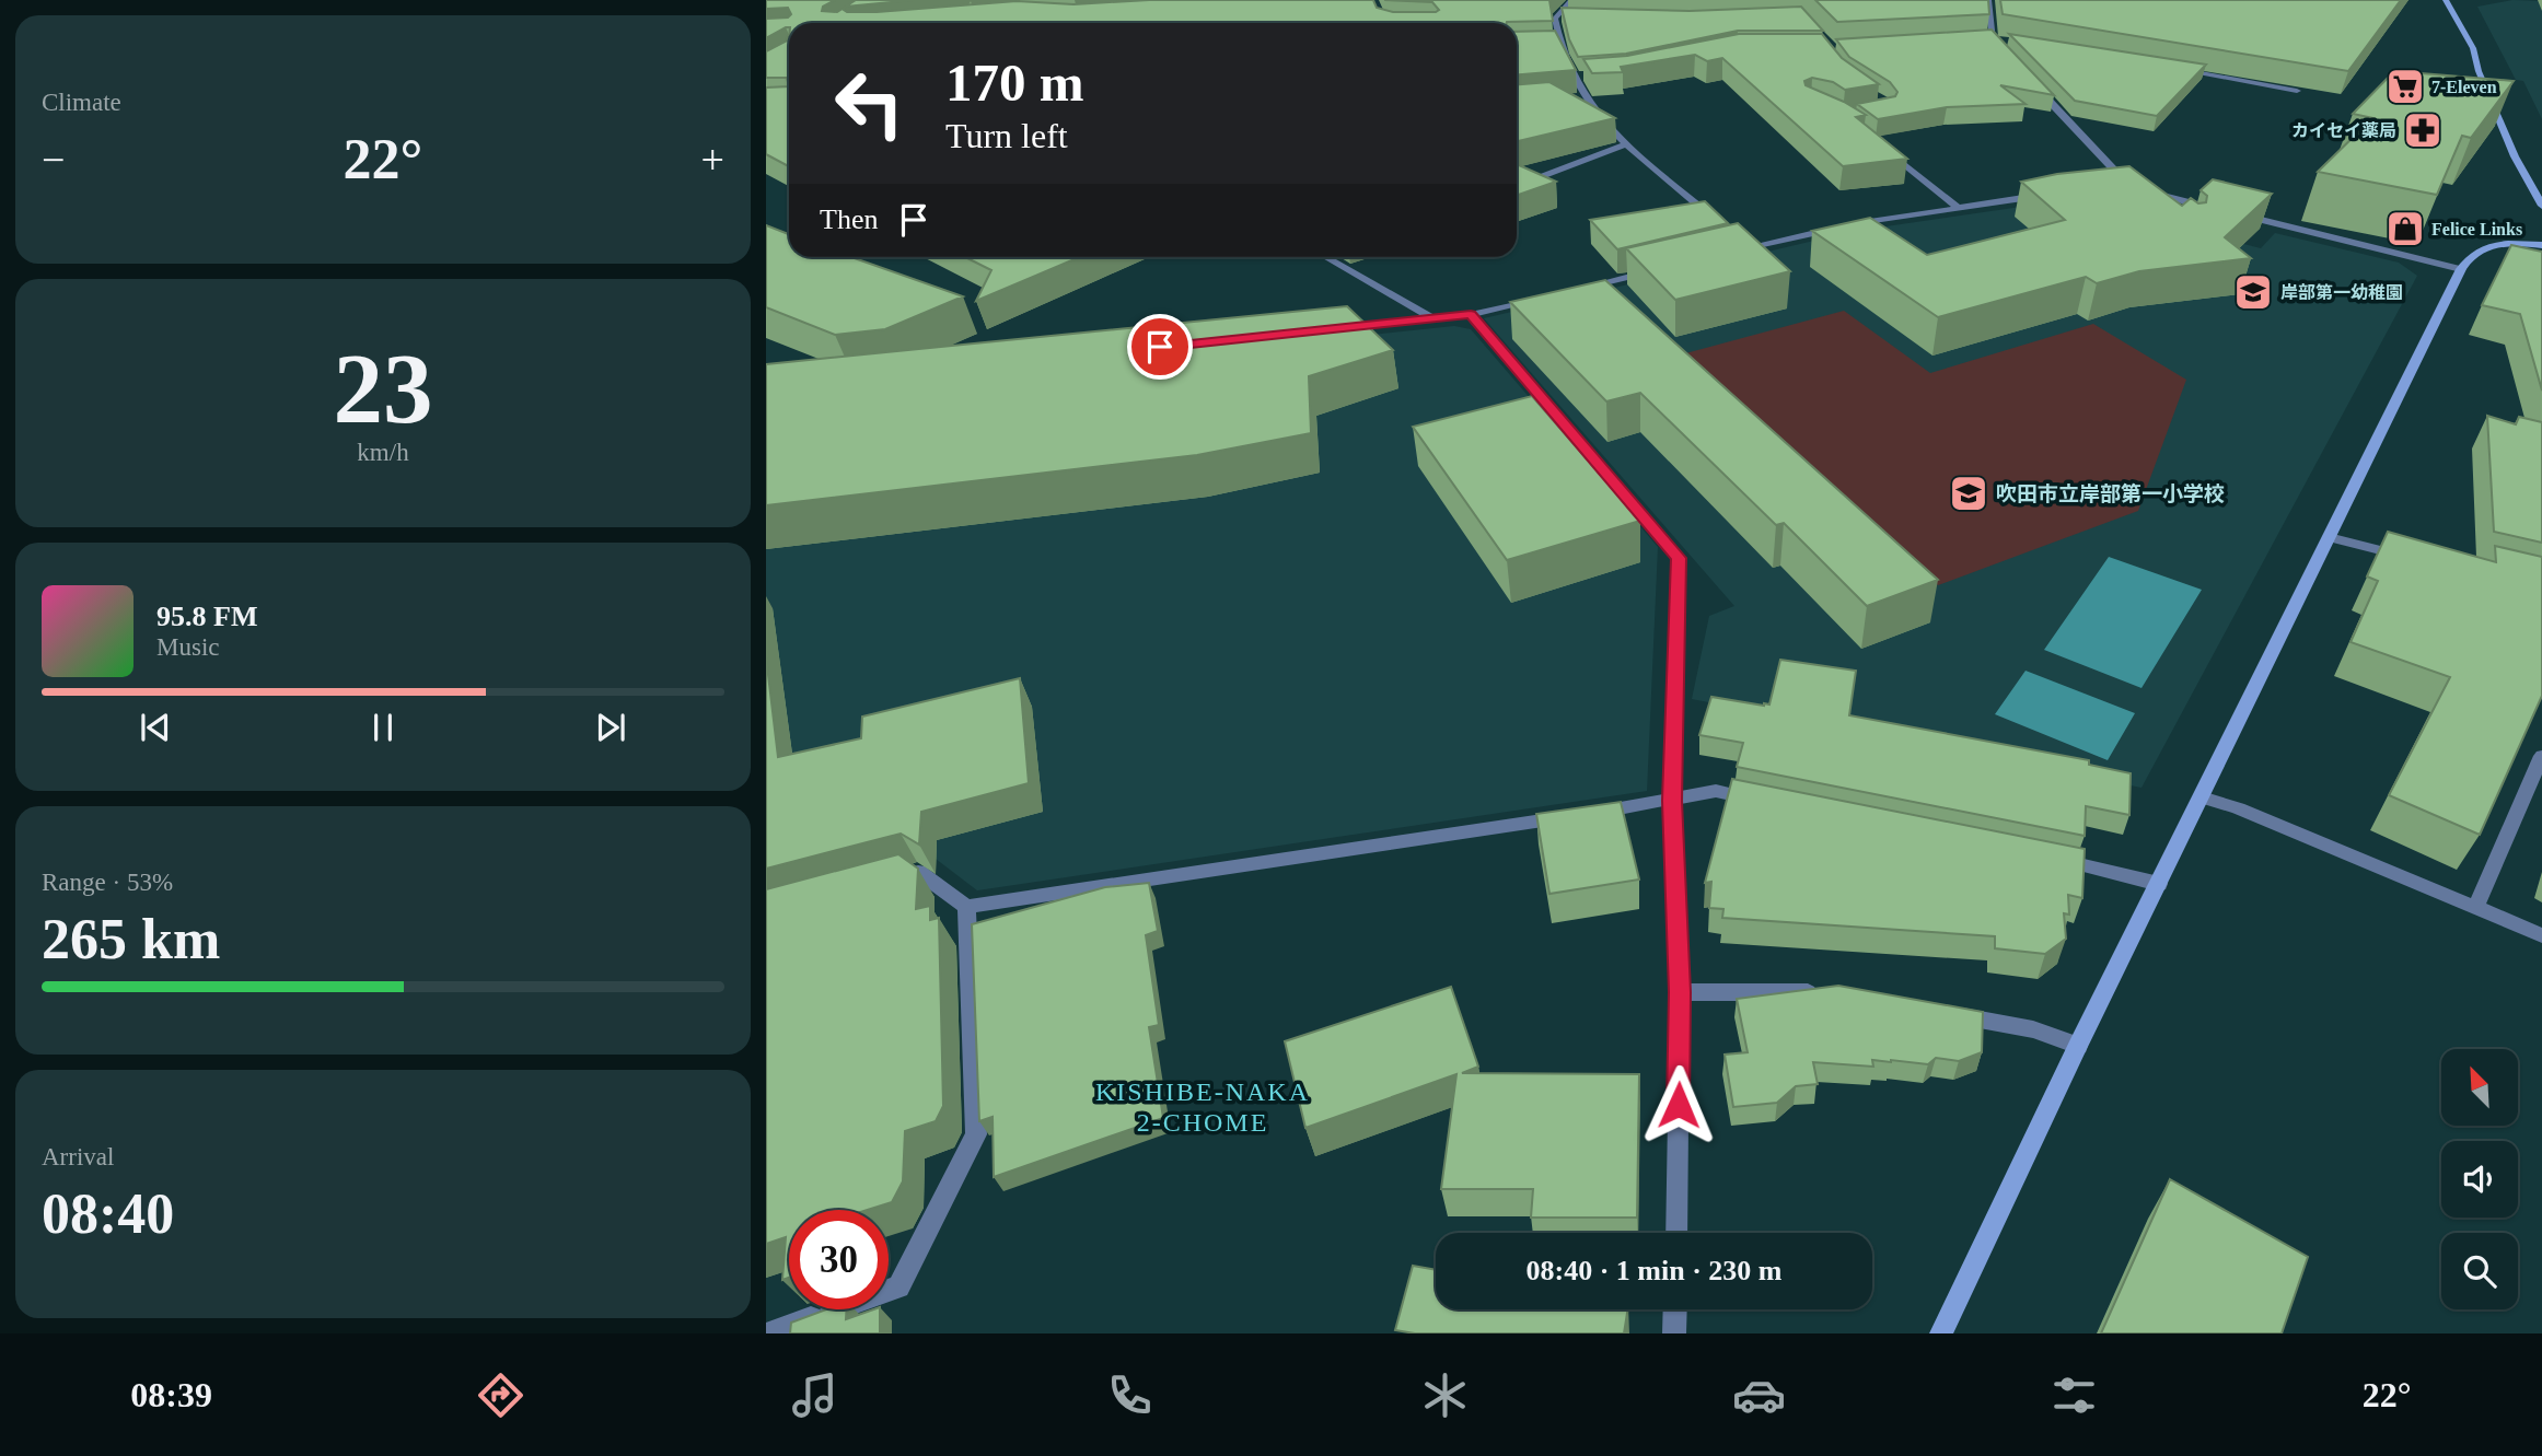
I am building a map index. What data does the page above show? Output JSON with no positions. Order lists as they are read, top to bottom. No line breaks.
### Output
{"districts":["KISHIBE-NAKA 2-CHOME"],"places":{"supermarket":["7-Eleven"],"pharmacy":["カイセイ薬局"],"shop":["Felice Links"],"school or university":["岸部第一幼稚園","吹田市立岸部第一小学校"]},"north":"top left","page":{"tile":["Climate",["23","km/h"],["Range · 53%","265 km"],["Arrival","08:40"]],"turn":["170 m","Turn left"],"heat":["−","22°","+"],"then":"Then","song":["95.8 FM","Music"],"limit":"30","trip":"08:40 · 1 min · 230 m","tabs":["08:39","22°"]}}
